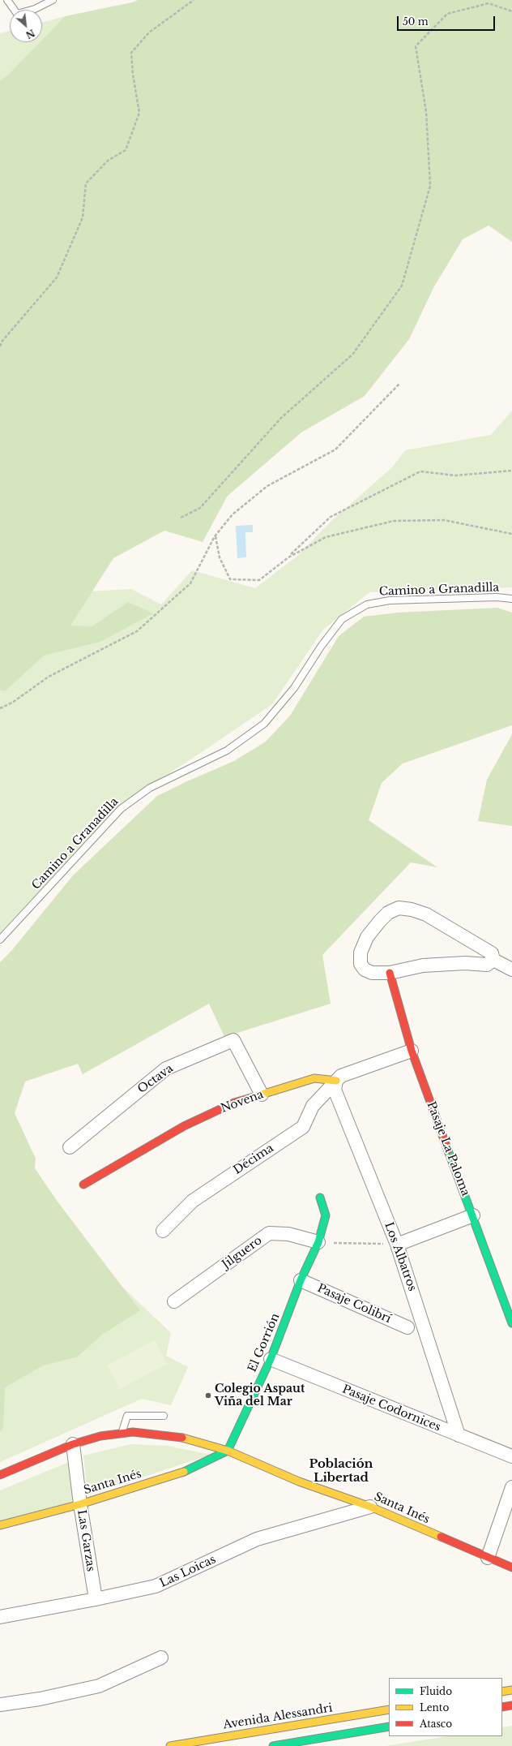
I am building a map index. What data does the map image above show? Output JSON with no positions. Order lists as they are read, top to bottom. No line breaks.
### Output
{"streets":{"street":["Octava","Novena","Pasaje La Paloma","Décima","Jilguero","Los Albatros","Pasaje Colibrí","El Gorrión","Pasaje Codornices","Santa Inés","Las Garzas","Las Loicas","Avenida Alessandri"],"lane":["Camino a Granadilla"]},"crossings":[["Octava","Novena"],["Novena","Décima"],["Novena","Los Albatros"],["Décima","Los Albatros"],["Jilguero","El Gorrión"],["Los Albatros","Pasaje Codornices"],["Pasaje Colibrí","El Gorrión"],["El Gorrión","Pasaje Codornices"],["El Gorrión","Santa Inés"],["Santa Inés","Las Garzas"],["Santa Inés","Las Loicas"],["Las Garzas","Las Loicas"]],"districts":["Población Libertad"],"places":["Colegio Aspaut Viña del Mar"],"legend":["Fluido","Lento","Atasco"],"scale_bar":"50 m","north":"bottom right"}
